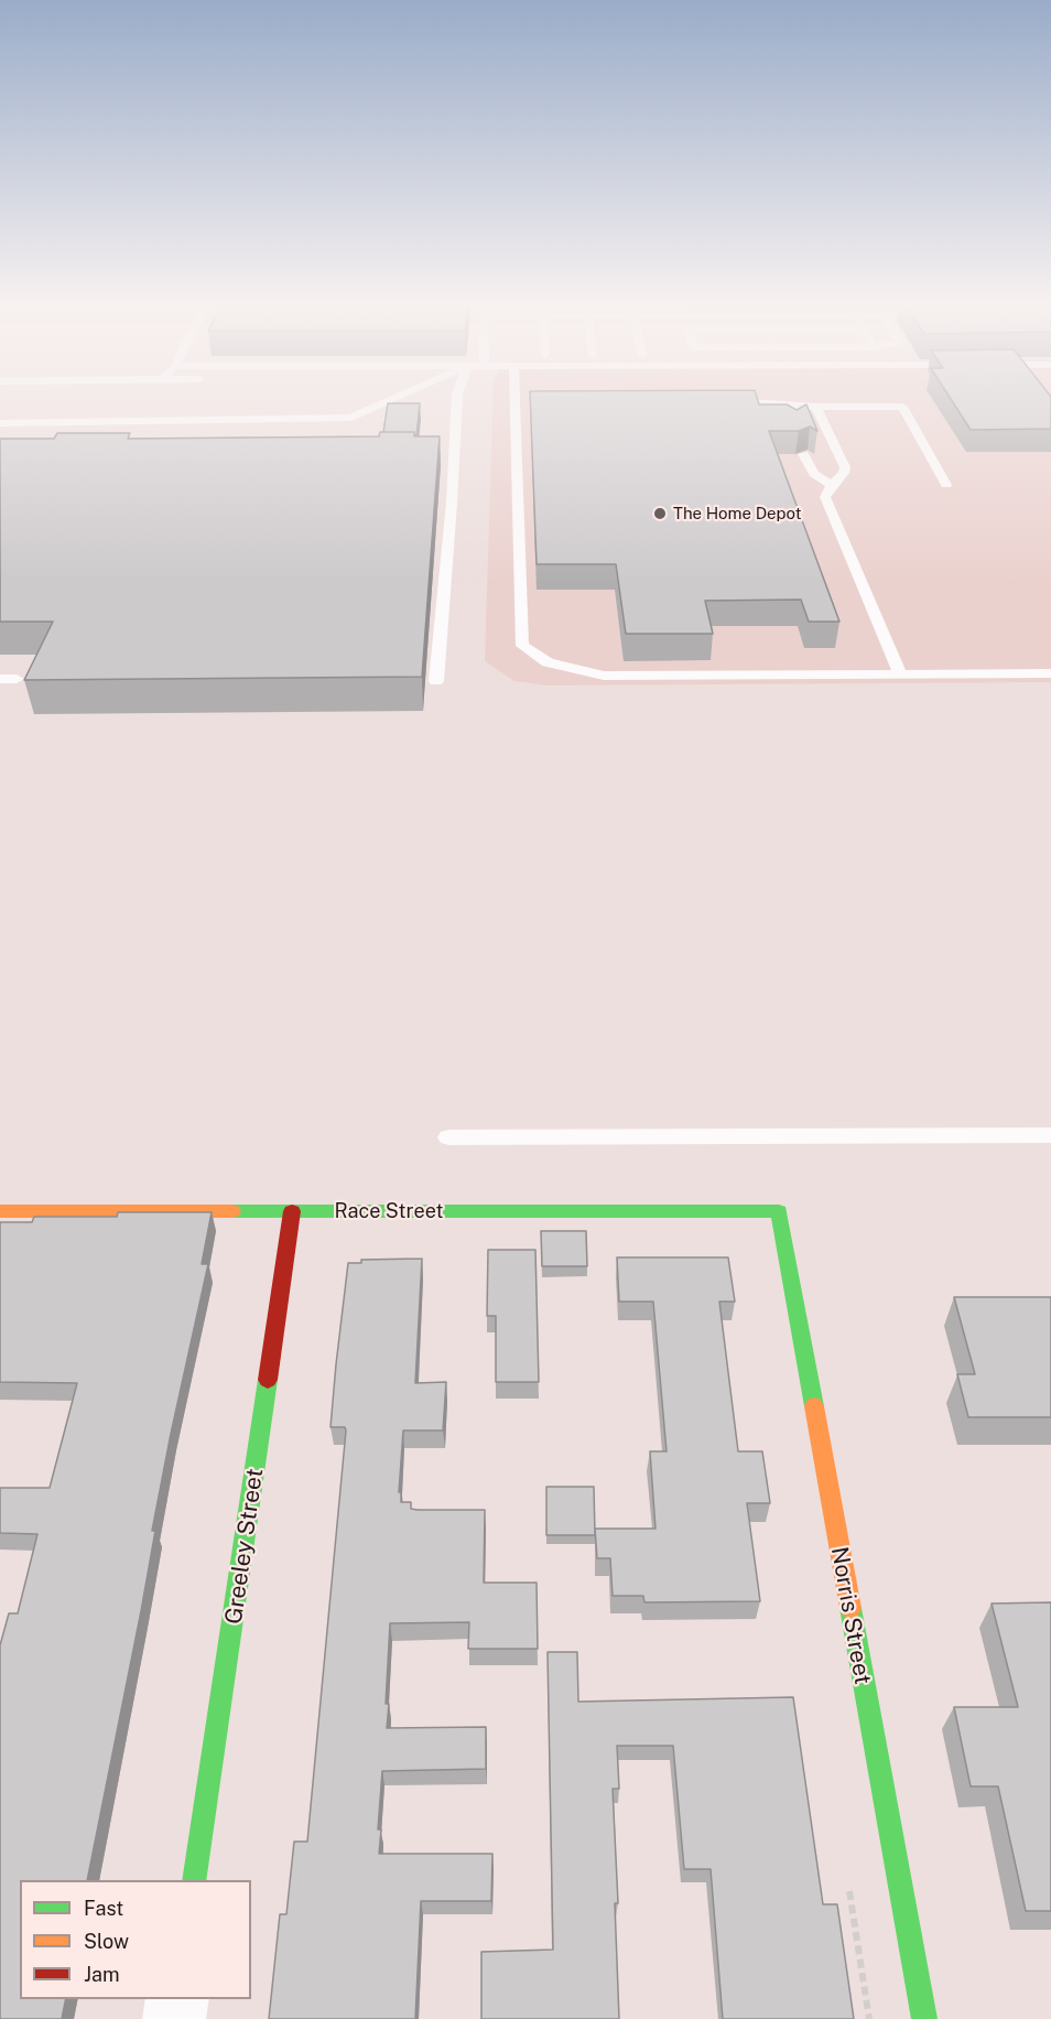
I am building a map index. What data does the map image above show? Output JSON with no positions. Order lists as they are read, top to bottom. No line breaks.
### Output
{"streets":{"street":["Race Street","Greeley Street","Norris Street"]},"crossings":[["Race Street","Greeley Street"],["Race Street","Norris Street"]],"places":["The Home Depot"],"legend":["Fast","Slow","Jam"]}
